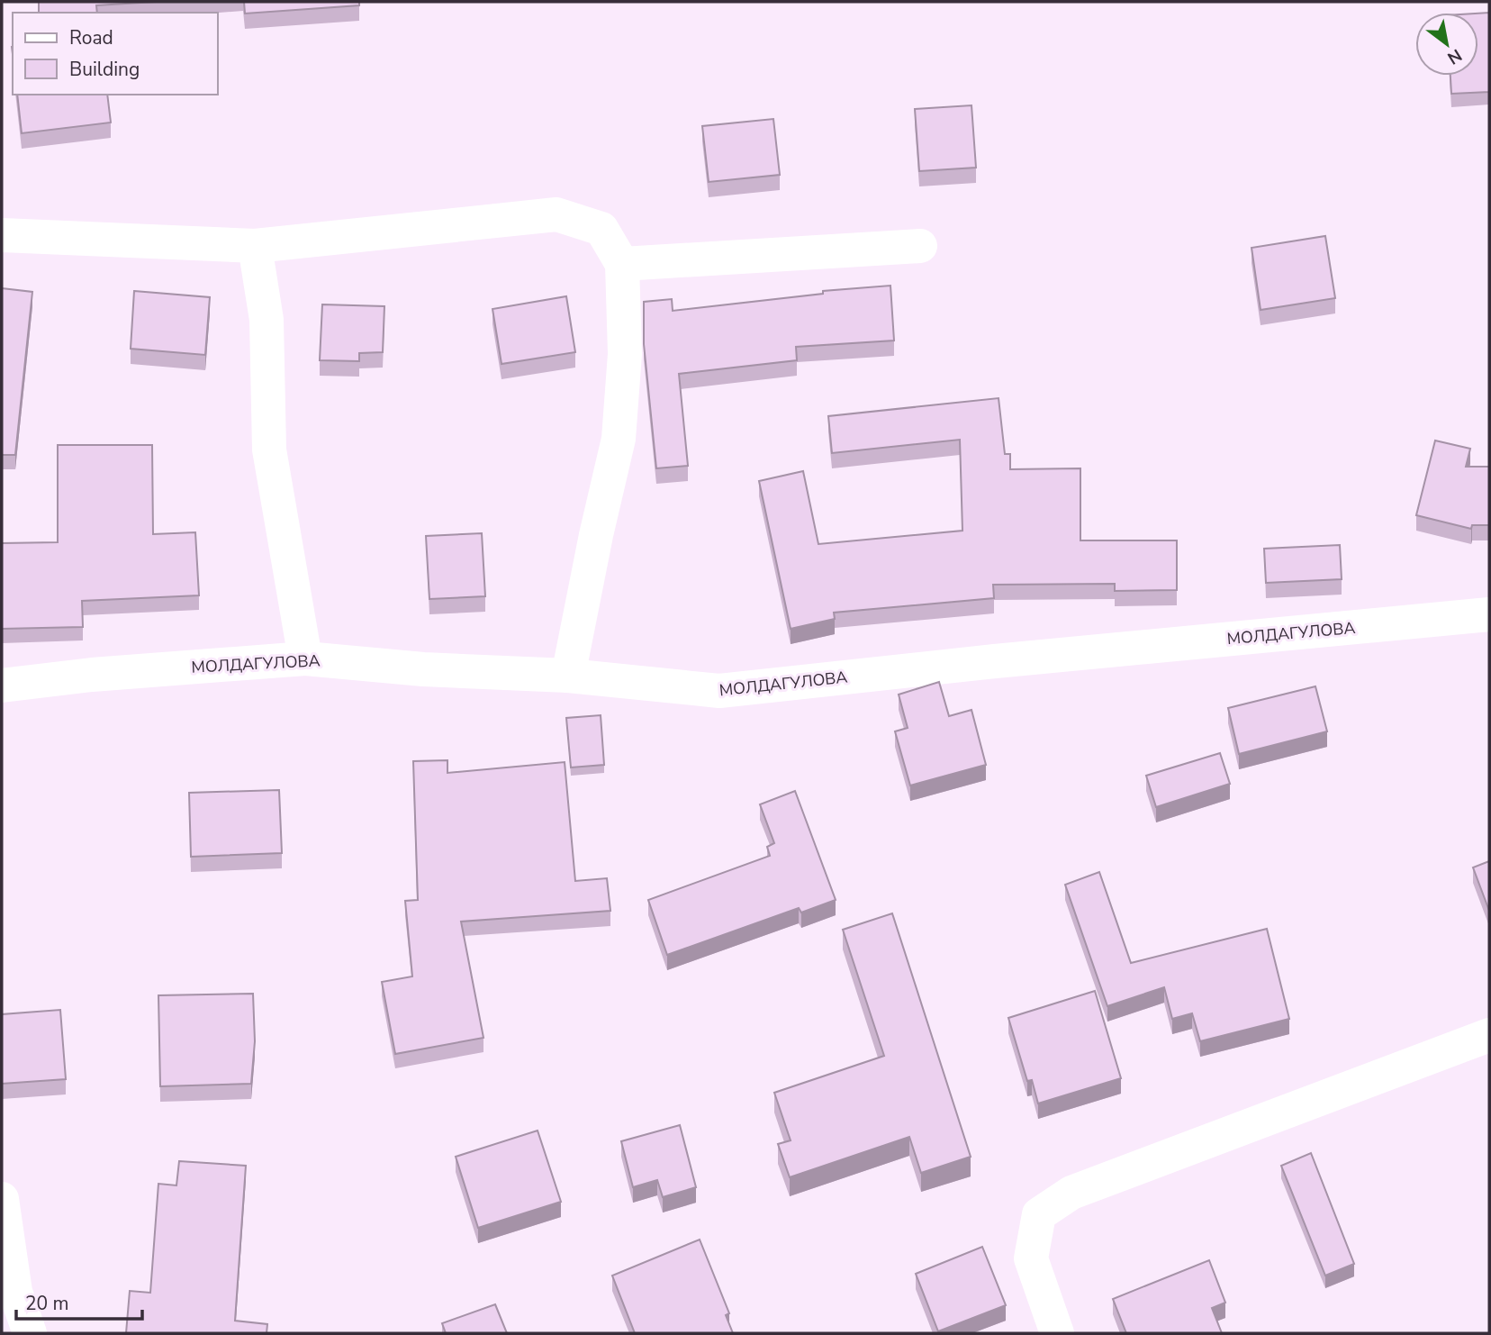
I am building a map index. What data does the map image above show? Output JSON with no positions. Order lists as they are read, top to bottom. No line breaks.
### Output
{"streets":{"street":["МОЛДАГУЛОВА"]},"legend":["Road","Building"],"scale_bar":"20 m","north":"bottom right"}
